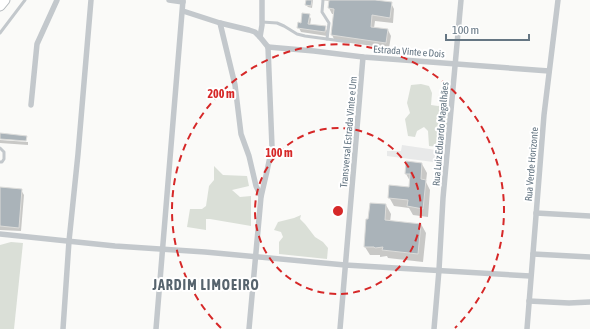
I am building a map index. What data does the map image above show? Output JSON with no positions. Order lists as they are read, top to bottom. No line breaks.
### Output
{"streets":{"street":["Estrada Vinte e Dois","Transversal Estrada Vinte e Um","Rua Luiz Eduardo Magalhães","Rua Verde Horizonte"]},"crossings":[["Estrada Vinte e Dois","Transversal Estrada Vinte e Um"],["Estrada Vinte e Dois","Rua Luiz Eduardo Magalhães"],["Estrada Vinte e Dois","Rua Verde Horizonte"]],"districts":["JARDIM LIMOEIRO"],"scale_bar":"100 m","rings":["200 m","100 m"]}
